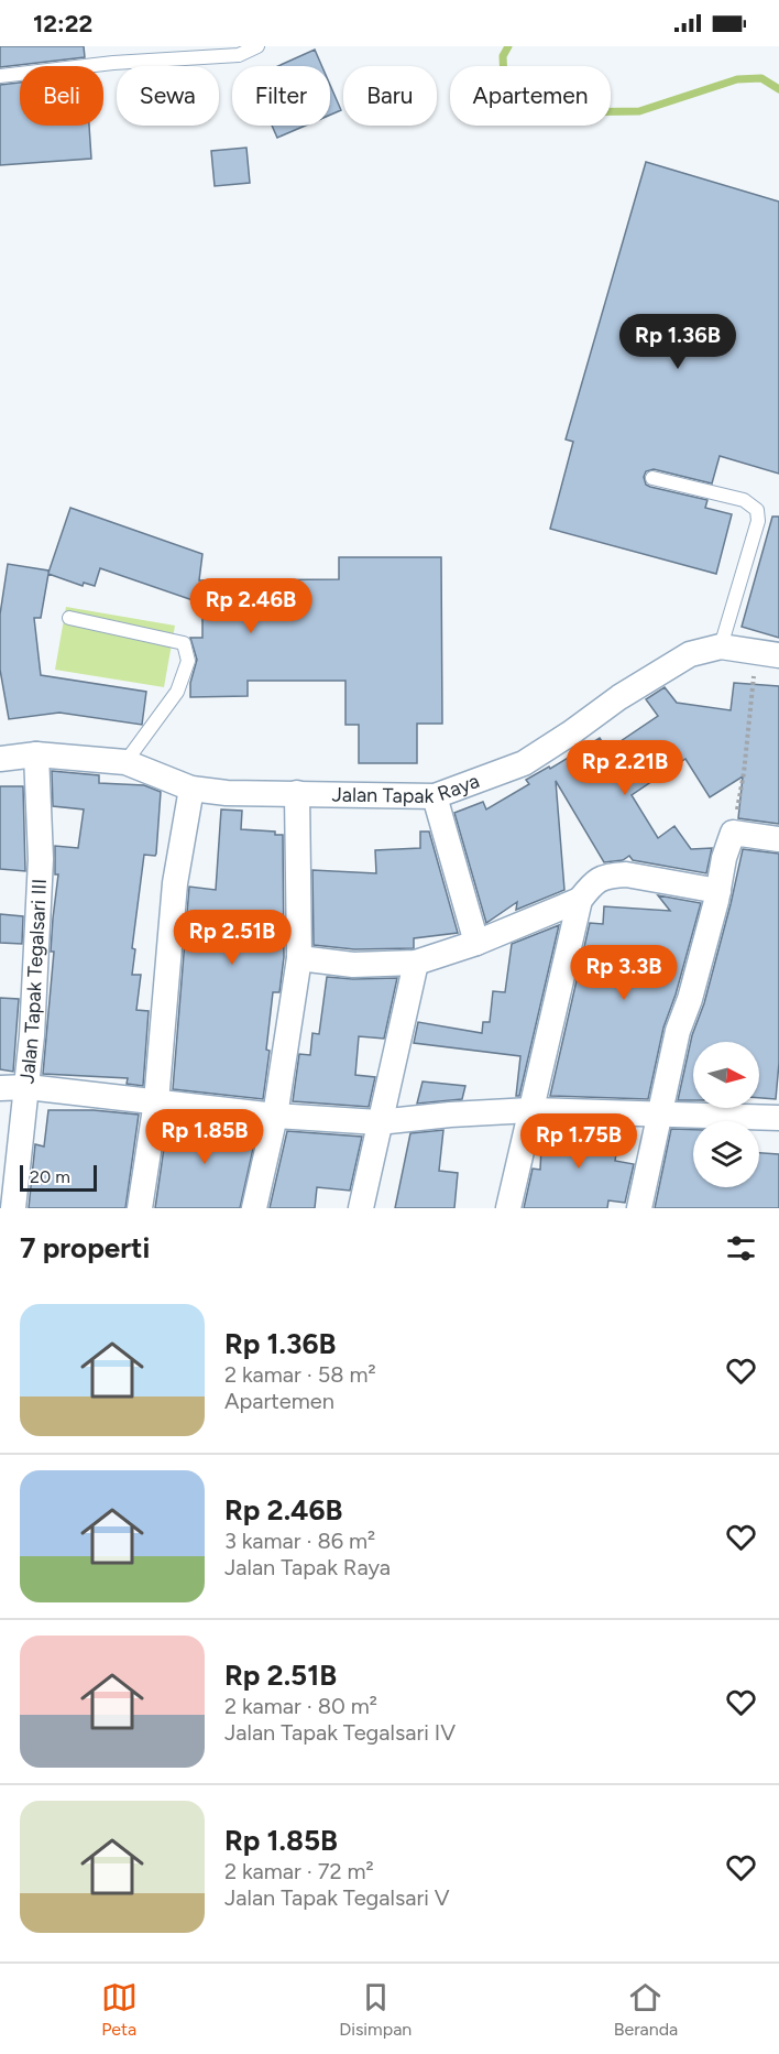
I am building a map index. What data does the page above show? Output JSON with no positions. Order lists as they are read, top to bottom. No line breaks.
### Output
{"streets":{"street":["Jalan Tapak Raya","Jalan Tapak Tegalsari III"]},"crossings":[["Jalan Tapak Raya","Jalan Tapak Tegalsari III"]],"scale_bar":"20 m","north":"right","page":{"status":"12:22","chip":["Beli","Sewa","Filter","Baru","Apartemen"],"price":["Rp 1.36B","Rp 2.46B","Rp 2.21B","Rp 2.51B","Rp 3.3B","Rp 1.85B","Rp 1.75B"],"scale":"20 m","heading":"7 properti","list":[{"name":"Rp 1.36B","note":"2 kamar · 58 m² · Apartemen"},{"name":"Rp 2.46B","note":"3 kamar · 86 m² · Jalan Tapak Raya"},{"name":"Rp 2.51B","note":"2 kamar · 80 m² · Jalan Tapak Tegalsari IV"},{"name":"Rp 1.85B","note":"2 kamar · 72 m² · Jalan Tapak Tegalsari V"}],"tabs":["Peta","Disimpan","Beranda"]}}
